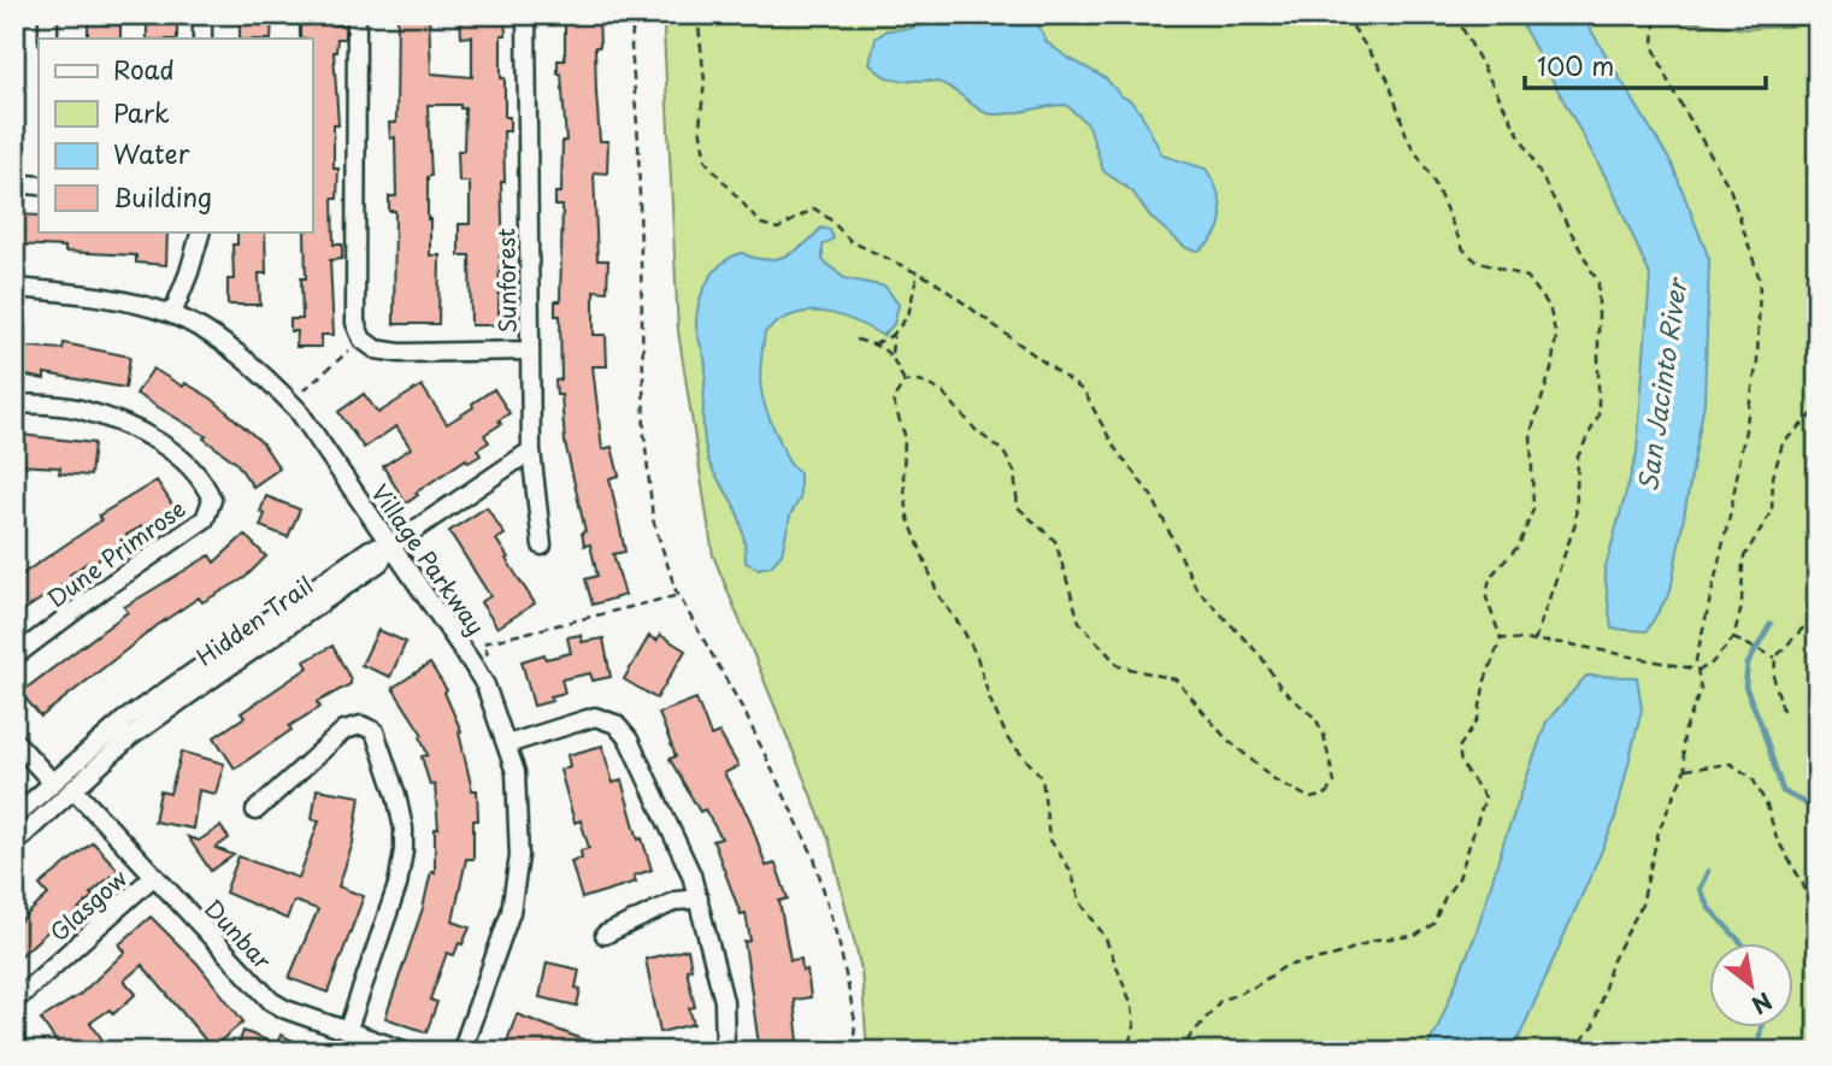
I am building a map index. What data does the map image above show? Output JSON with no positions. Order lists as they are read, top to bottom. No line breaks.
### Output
{"streets":{"street":["Sunforest","Dune Primrose","Village Parkway","Hidden Trail","Glasgow","Dunbar"]},"crossings":[["Sunforest","Hidden Trail"],["Village Parkway","Hidden Trail"],["Hidden Trail","Dunbar"],["Glasgow","Dunbar"]],"water":["San Jacinto River"],"legend":["Road","Park","Water","Building"],"scale_bar":"100 m","north":"bottom right"}
